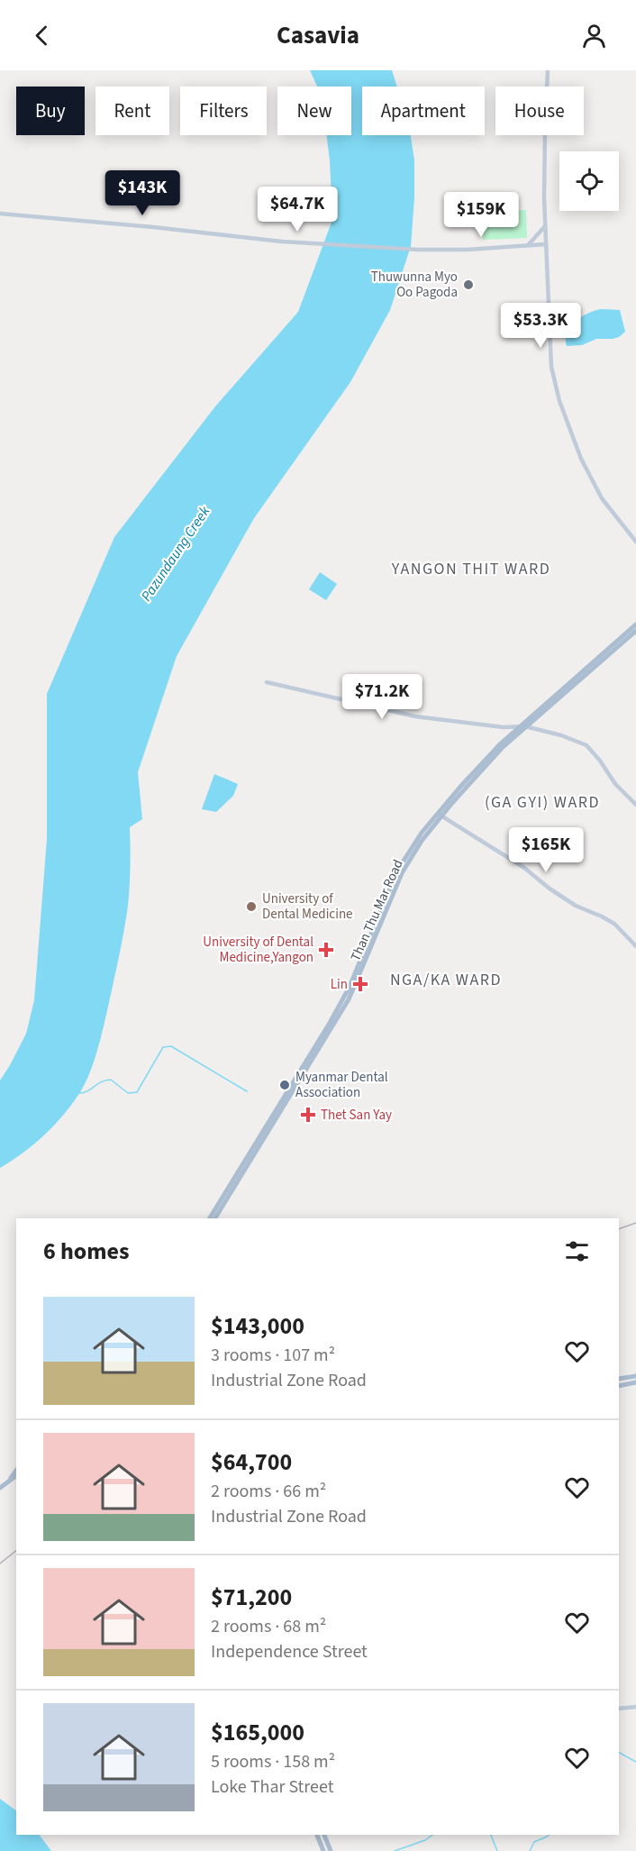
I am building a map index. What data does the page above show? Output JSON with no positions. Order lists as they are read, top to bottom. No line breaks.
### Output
{"streets":{"main road":["Than Thu Mar Road"]},"districts":["YANGON THIT WARD","(GA GYI) WARD","NGA/KA WARD"],"water":["Pazundaung Creek"],"places":{"other":["Thuwunna Myo Oo Pagoda","University of Dental Medicine","Myanmar Dental Association"],"health":["University of Dental Medicine,Yangon","Lin","Thet San Yay"]},"page":{"header":"Casavia","chip":["Buy","Rent","Filters","New","Apartment","House"],"price":["$143K","$64.7K","$159K","$53.3K","$71.2K","$165K"],"heading":"6 homes","list":[{"name":"$143,000","note":"3 rooms · 107 m² · Industrial Zone Road"},{"name":"$64,700","note":"2 rooms · 66 m² · Industrial Zone Road"},{"name":"$71,200","note":"2 rooms · 68 m² · Independence Street"},{"name":"$165,000","note":"5 rooms · 158 m² · Loke Thar Street"}]}}
